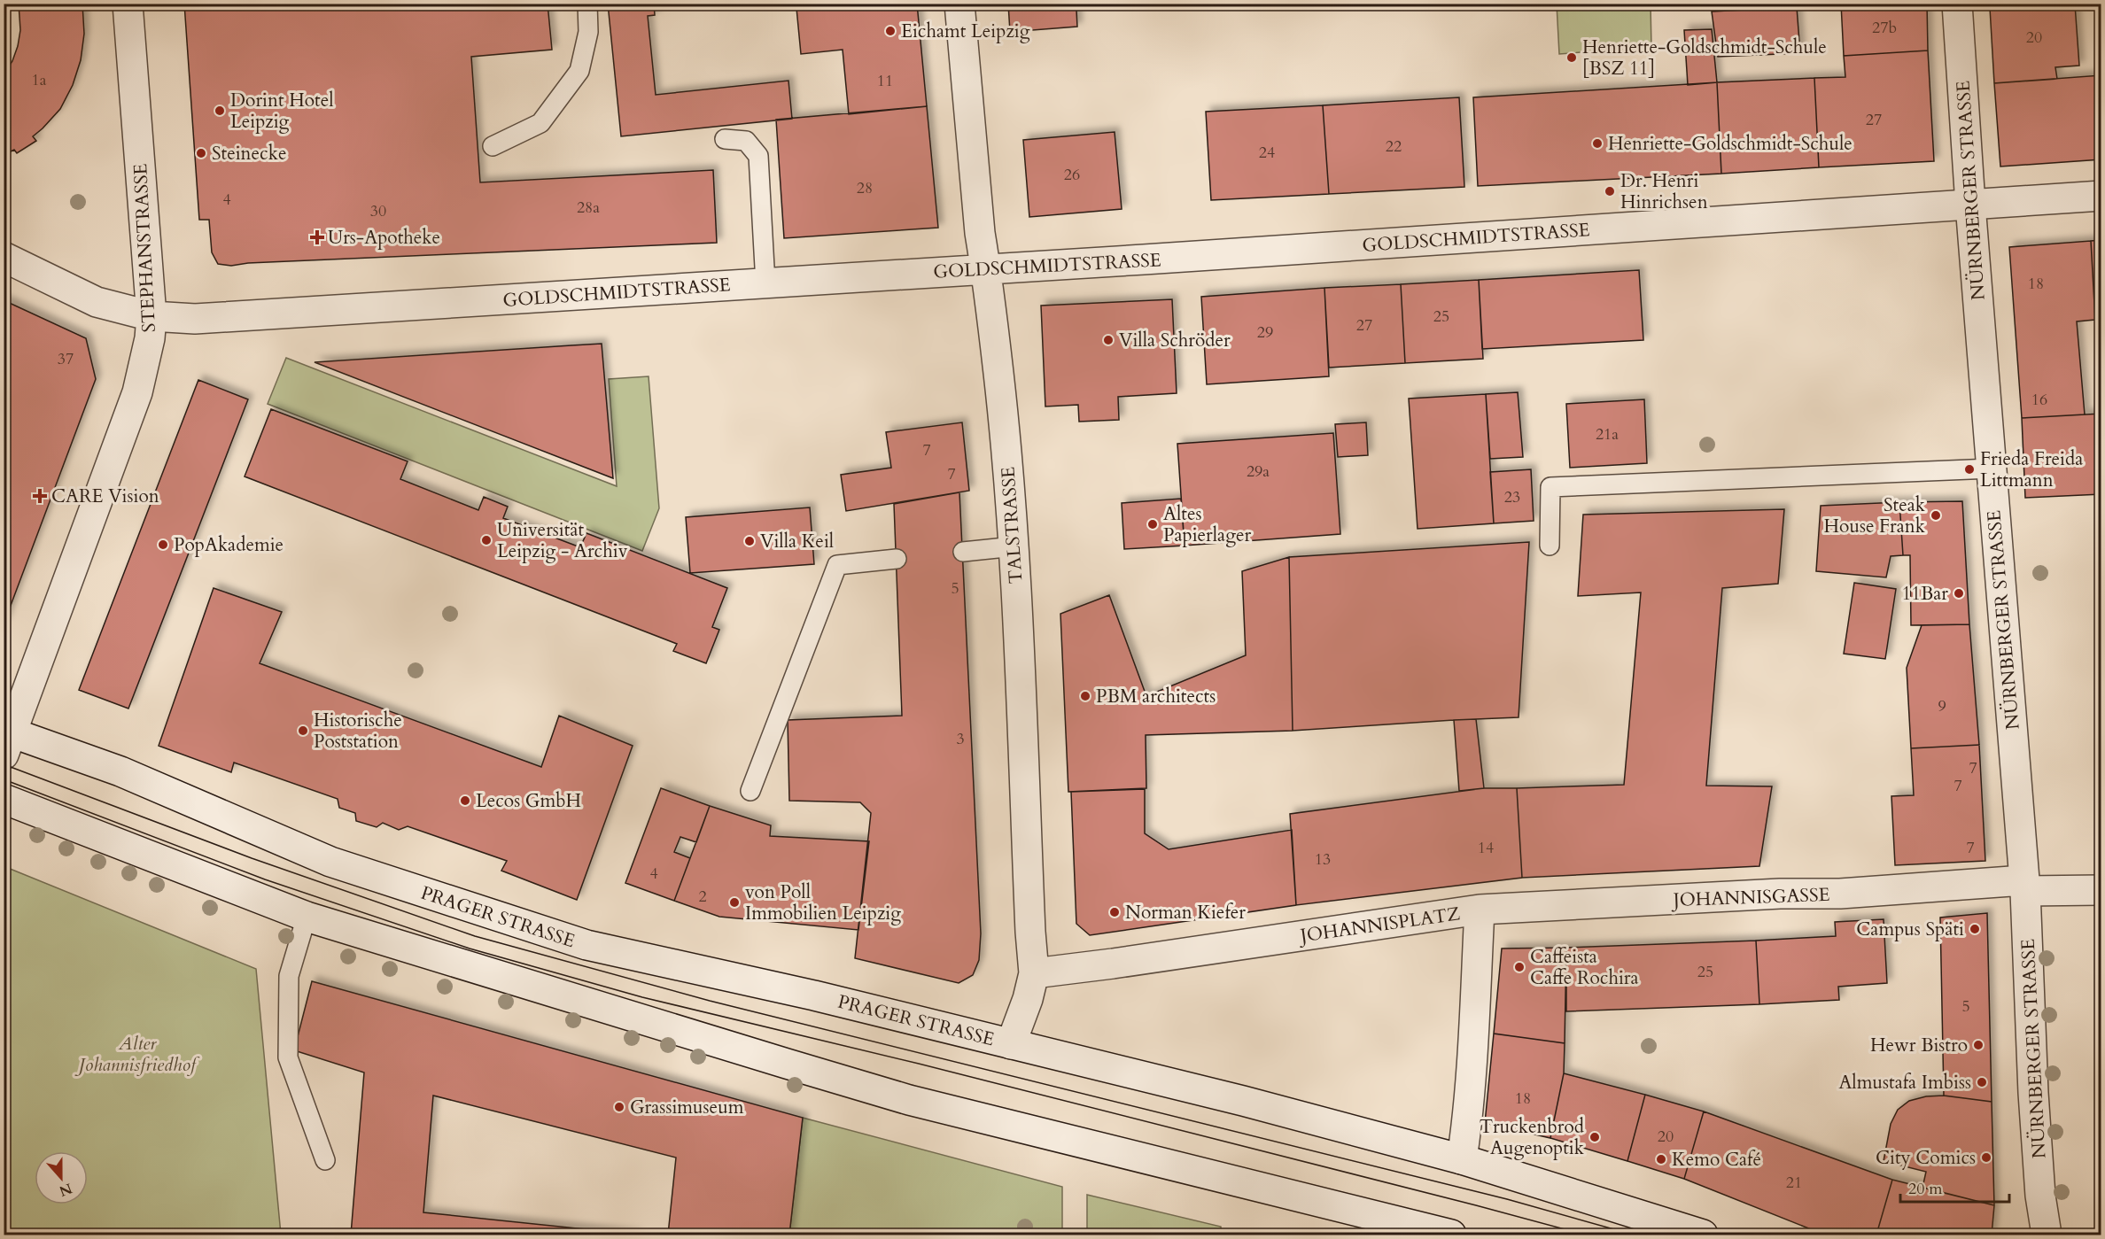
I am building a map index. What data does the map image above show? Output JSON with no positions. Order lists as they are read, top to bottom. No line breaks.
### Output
{"streets":{"street":["NÜRNBERGER STRASSE","GOLDSCHMIDTSTRASSE","STEPHANSTRASSE","TALSTRASSE","JOHANNISGASSE","PRAGER STRASSE","JOHANNISPLATZ"]},"crossings":[["NÜRNBERGER STRASSE","GOLDSCHMIDTSTRASSE"],["NÜRNBERGER STRASSE","JOHANNISGASSE"],["GOLDSCHMIDTSTRASSE","STEPHANSTRASSE"],["GOLDSCHMIDTSTRASSE","TALSTRASSE"],["STEPHANSTRASSE","PRAGER STRASSE"],["TALSTRASSE","PRAGER STRASSE"],["TALSTRASSE","JOHANNISPLATZ"],["JOHANNISGASSE","JOHANNISPLATZ"]],"parks":["Alter Johannisfriedhof"],"places":{"other":["Eichamt Leipzig","Henriette-Goldschmidt-Schule [BSZ 11]","Dorint Hotel Leipzig","Henriette-Goldschmidt-Schule","Steinecke","Dr. Henri Hinrichsen","Villa Schröder","Frieda Freida Littmann","Steak House Frank","Altes Papierlager","Universität Leipzig - Archiv","Villa Keil","PopAkademie","11Bar","PBM architects","Historische Poststation","Lecos GmbH","von Poll Immobilien Leipzig","Norman Kiefer","Campus Späti","Caffeista Caffe Rochira","Hewr Bistro","Almustafa Imbiss","Grassimuseum","Truckenbrod Augenoptik","City Comics","Kemo Café"],"health":["Urs-Apotheke","CARE Vision"]},"house_numbers":["27b","20","1a","11","27","22","24","26","28","4","28a","30","18","25","27","29","37","16","21a","7","29a","7","23","5","9","3","7","7","14","7","13","4","2","25","5","18","20","21"],"scale_bar":"20 m","north":"bottom"}
